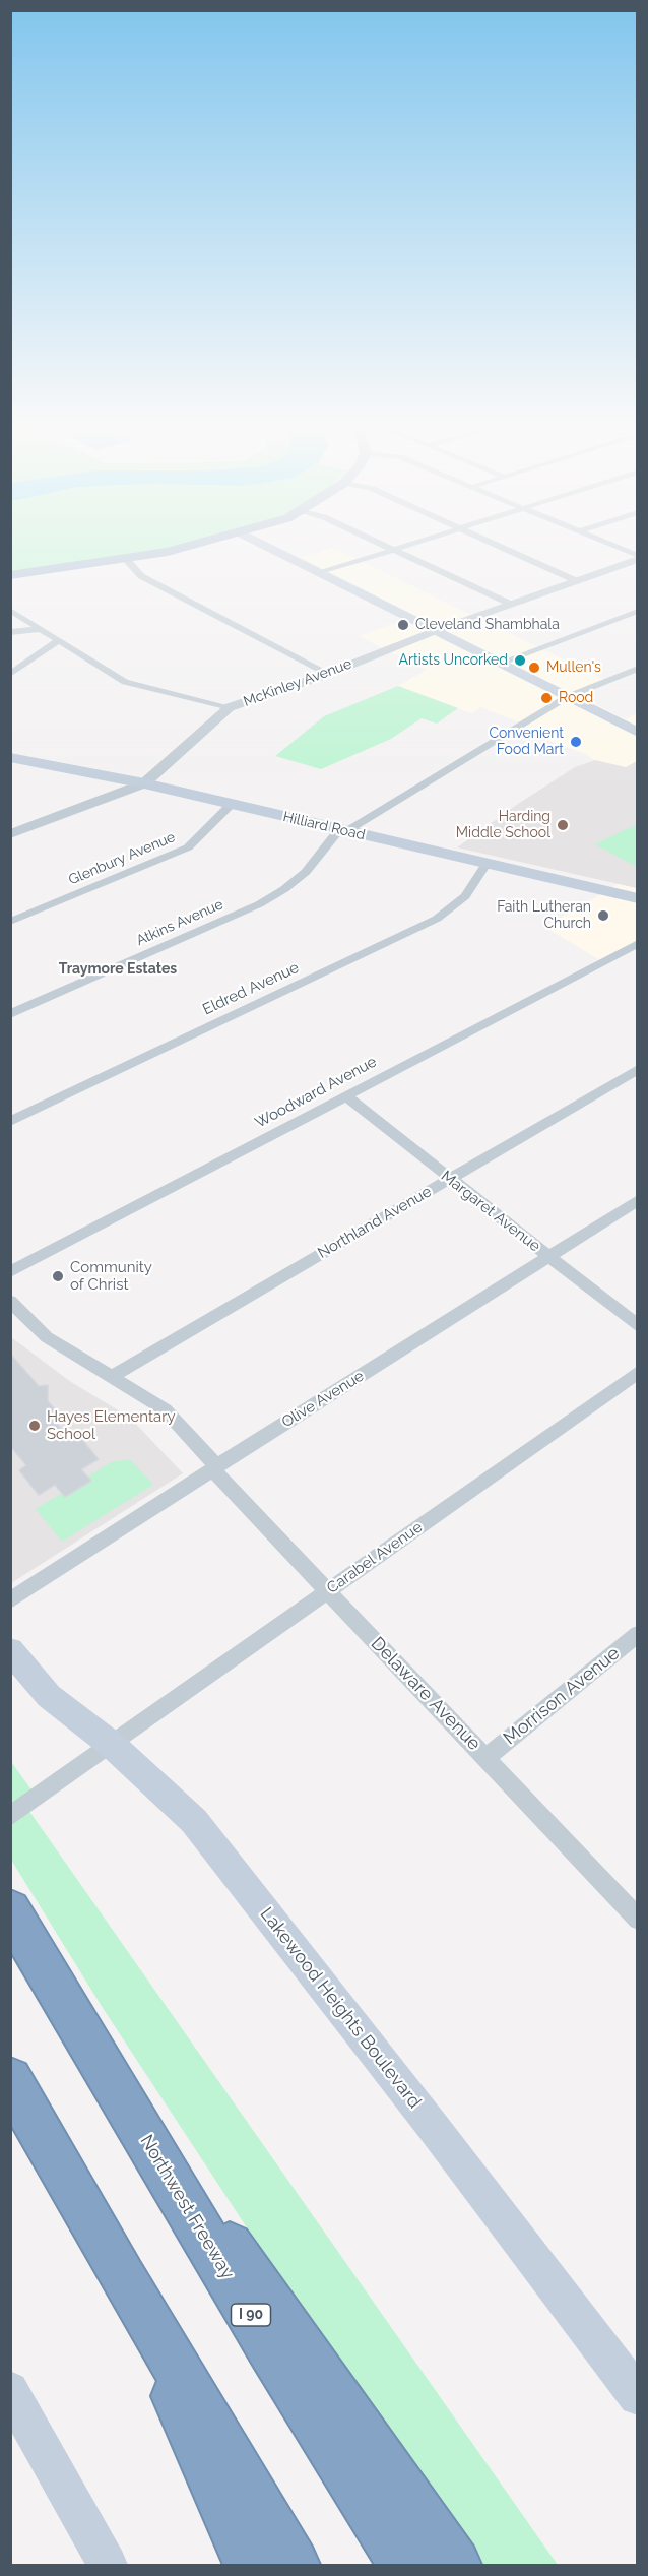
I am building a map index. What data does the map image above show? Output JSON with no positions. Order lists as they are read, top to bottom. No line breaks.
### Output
{"streets":{"highway":["Northwest Freeway","I 90"],"main road":["Hilliard Road","Lakewood Heights Boulevard"],"street":["McKinley Avenue","Glenbury Avenue","Atkins Avenue","Eldred Avenue","Woodward Avenue","Margaret Avenue","Northland Avenue","Olive Avenue","Carabel Avenue","Delaware Avenue","Morrison Avenue"]},"crossings":[["McKinley Avenue","Hilliard Road"],["Hilliard Road","Glenbury Avenue"],["Hilliard Road","Atkins Avenue"],["Hilliard Road","Eldred Avenue"],["Woodward Avenue","Margaret Avenue"],["Margaret Avenue","Northland Avenue"],["Margaret Avenue","Olive Avenue"],["Northland Avenue","Delaware Avenue"],["Olive Avenue","Delaware Avenue"],["Carabel Avenue","Delaware Avenue"],["Carabel Avenue","Lakewood Heights Boulevard"],["Delaware Avenue","Morrison Avenue"]],"districts":["Traymore Estates"],"places":["Cleveland Shambhala","Artists Uncorked","Mullen's","Rood","Convenient Food Mart","Harding Middle School","Faith Lutheran Church","Community of Christ","Hayes Elementary School"]}
